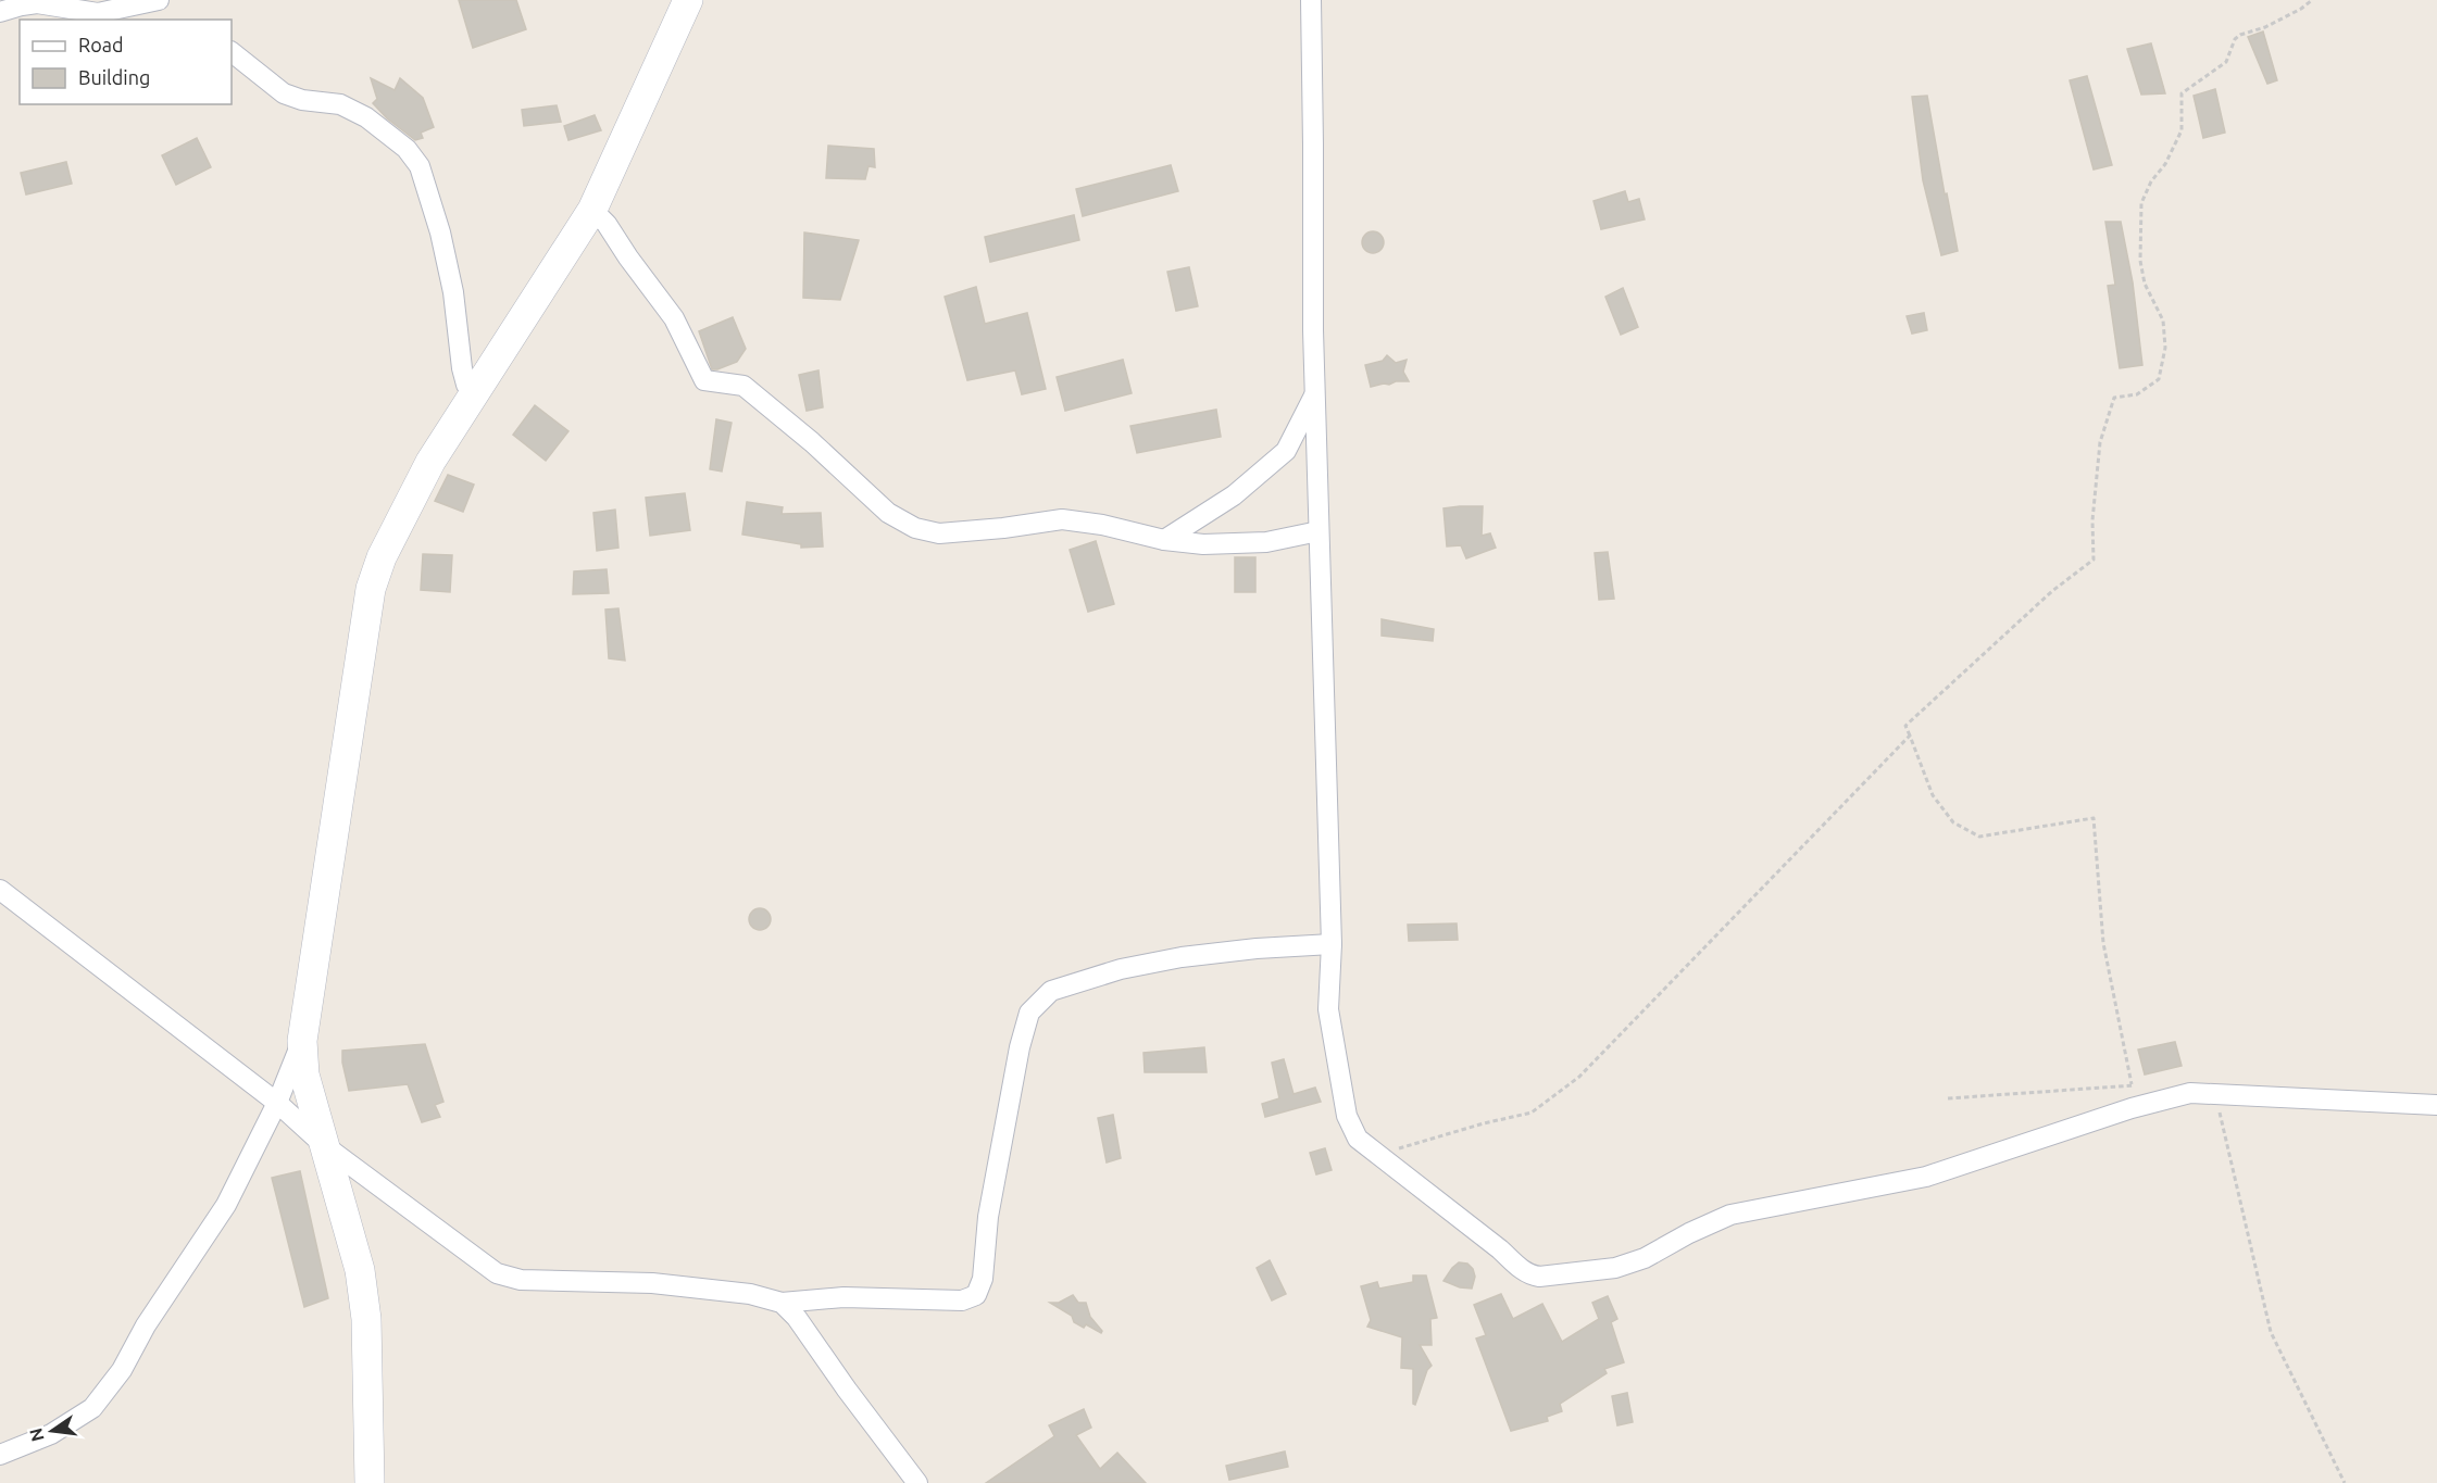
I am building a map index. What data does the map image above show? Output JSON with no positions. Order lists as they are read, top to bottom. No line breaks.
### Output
{"legend":["Road","Building"],"north":"left"}
